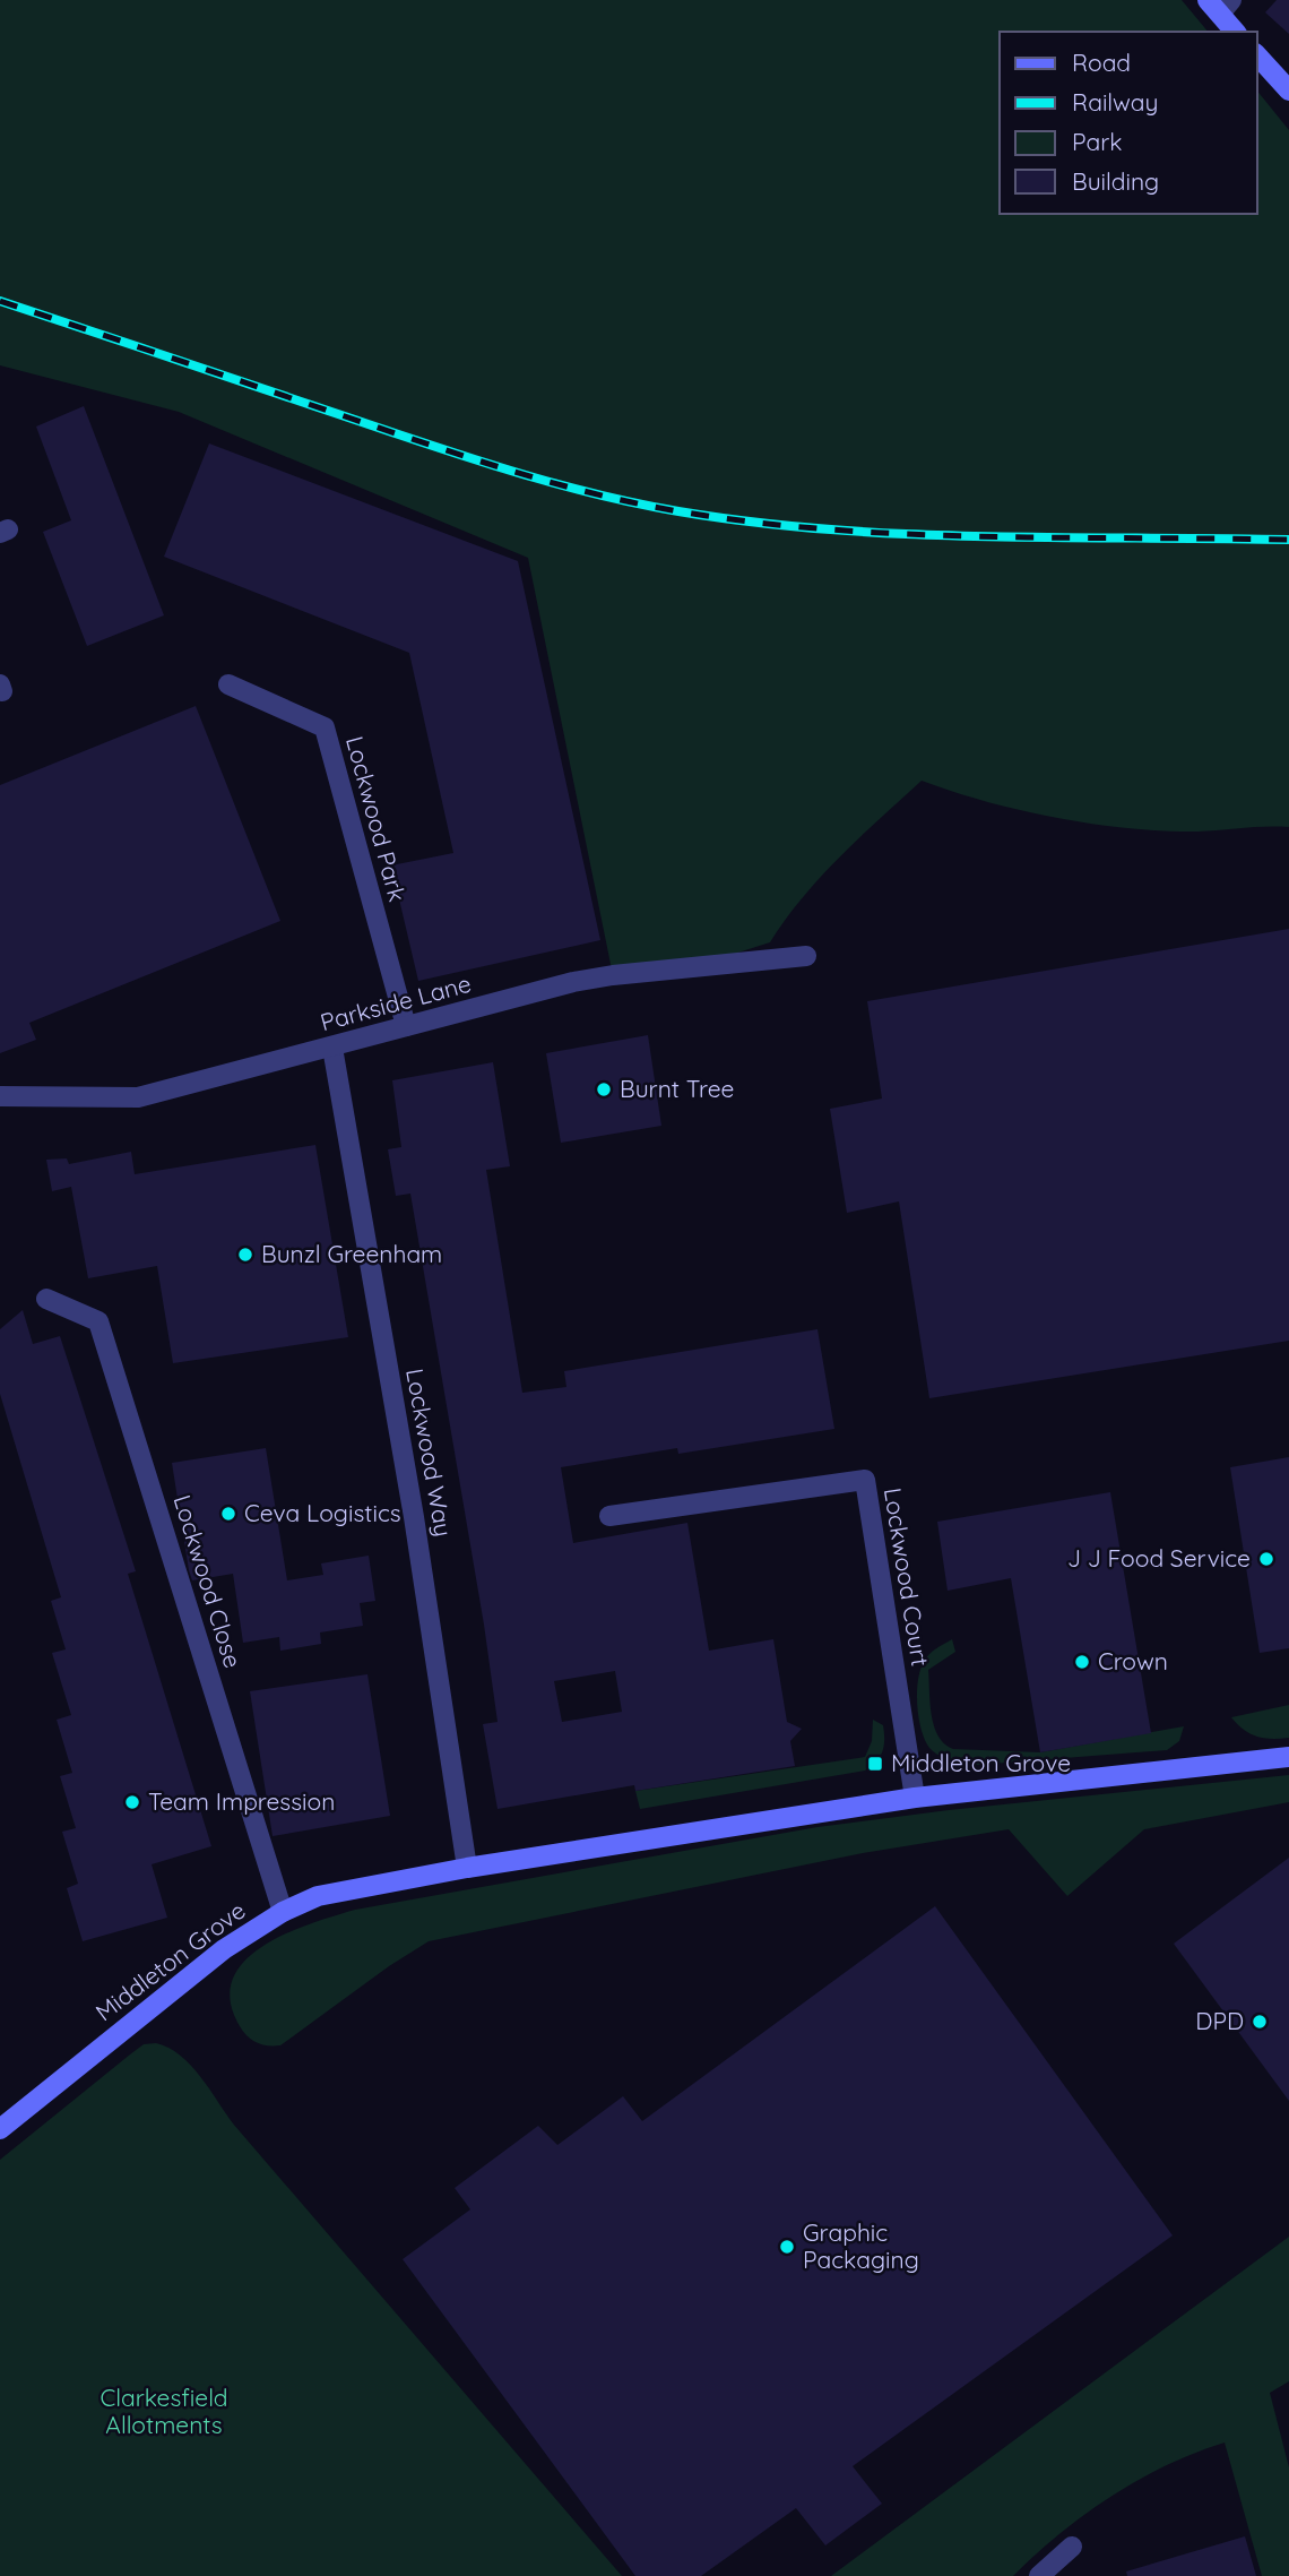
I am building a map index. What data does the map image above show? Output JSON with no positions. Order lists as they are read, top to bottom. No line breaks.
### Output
{"streets":{"street":["Lockwood Park","Parkside Lane","Lockwood Way","Lockwood Court","Lockwood Close","Middleton Grove"]},"crossings":[["Lockwood Park","Parkside Lane"],["Parkside Lane","Lockwood Way"],["Lockwood Way","Middleton Grove"],["Lockwood Court","Middleton Grove"],["Lockwood Close","Middleton Grove"]],"parks":["Clarkesfield Allotments"],"places":{"other":["Burnt Tree","Bunzl Greenham","Ceva Logistics","J J Food Service","Crown","Team Impression","DPD","Graphic Packaging"],"transit":["Middleton Grove"]},"legend":["Road","Railway","Park","Building"]}
